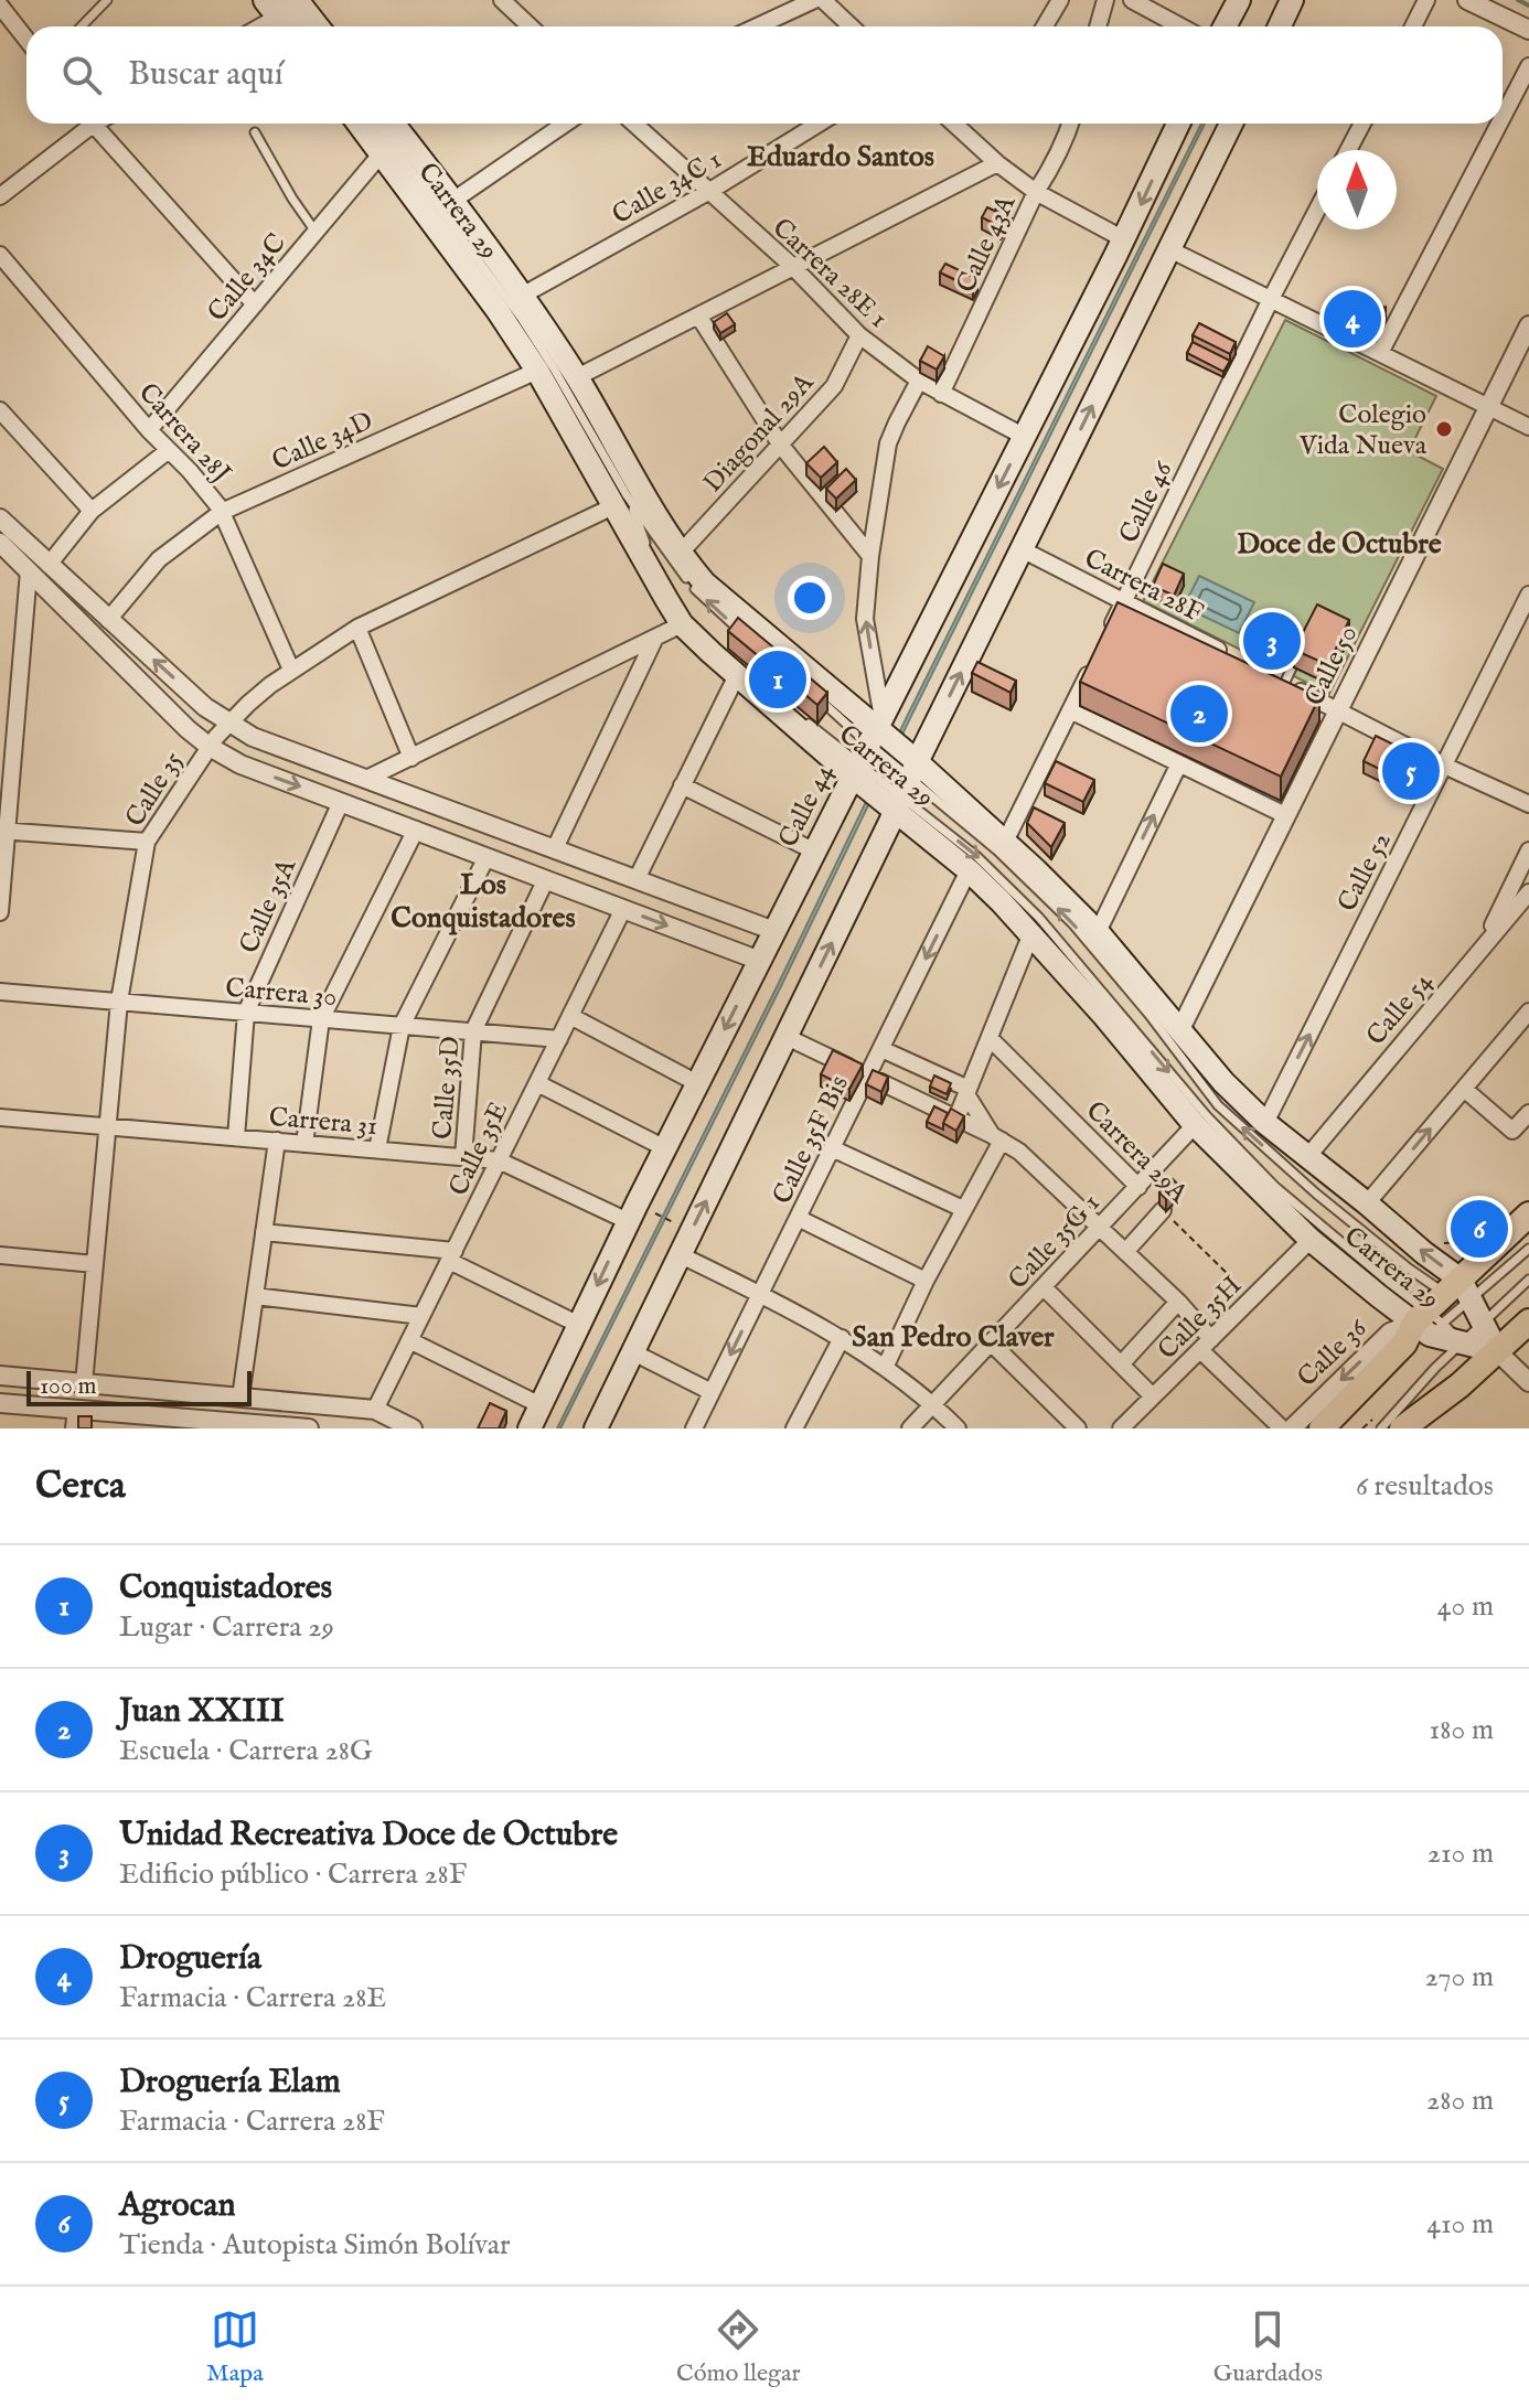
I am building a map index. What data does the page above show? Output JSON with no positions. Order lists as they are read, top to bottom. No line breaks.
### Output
{"streets":{"main road":["Carrera 29","Calle 44"],"street":["Calle 34C 1","Calle 43A","Carrera 28E 1","Calle 34C","Carrera 28J","Diagonal 29A","Calle 34D","Calle 46","Carrera 28F","Calle 50","Calle 35","Calle 52","Calle 35A","Carrera 30","Calle 54","Calle 35D","Carrera 31","Calle 35F Bis","Calle 35E","Carrera 29A","Calle 35G 1","Calle 35H","Calle 36"]},"crossings":[["Calle 34C 1","Carrera 29"],["Calle 34C 1","Carrera 28E 1"],["Carrera 29","Calle 34C"],["Carrera 29","Diagonal 29A"],["Carrera 29","Calle 34D"],["Carrera 29","Calle 50"],["Carrera 29","Calle 35"],["Carrera 29","Calle 44"],["Carrera 29","Calle 52"],["Carrera 29","Calle 54"],["Carrera 29","Calle 35F Bis"],["Carrera 29","Calle 35G 1"],["Carrera 29","Calle 35H"],["Carrera 29","Calle 36"],["Calle 43A","Carrera 28E 1"],["Carrera 28E 1","Diagonal 29A"],["Carrera 28E 1","Calle 44"],["Calle 34C","Carrera 28J"],["Carrera 28J","Calle 34D"],["Carrera 28J","Calle 35"],["Calle 46","Carrera 28F"],["Calle 35","Carrera 30"],["Calle 35","Carrera 31"],["Calle 44","Carrera 31"],["Calle 35A","Carrera 30"],["Calle 35A","Carrera 31"],["Carrera 30","Calle 35D"],["Carrera 30","Calle 35E"],["Calle 35D","Carrera 31"],["Carrera 31","Calle 35E"],["Carrera 29A","Calle 35G 1"],["Carrera 29A","Calle 35H"]],"districts":["Eduardo Santos","Doce de Octubre","Los Conquistadores","San Pedro Claver"],"places":["Colegio Vida Nueva"],"scale_bar":"100 m","north":"top","page":{"search":"Buscar aquí","pins":["4","3","1","2","5","6"],"scale":"100 m","heading":["Cerca","6 resultados"],"list":[{"mark":"1","name":"Conquistadores","note":"Lugar · Carrera 29","value":"40 m"},{"mark":"2","name":"Juan XXIII","note":"Escuela · Carrera 28G","value":"180 m"},{"mark":"3","name":"Unidad Recreativa Doce de Octubre","note":"Edificio público · Carrera 28F","value":"210 m"},{"mark":"4","name":"Droguería","note":"Farmacia · Carrera 28E","value":"270 m"},{"mark":"5","name":"Droguería Elam","note":"Farmacia · Carrera 28F","value":"280 m"},{"mark":"6","name":"Agrocan","note":"Tienda · Autopista Simón Bolívar","value":"410 m"}],"nav":["Mapa","Cómo llegar","Guardados"]}}
